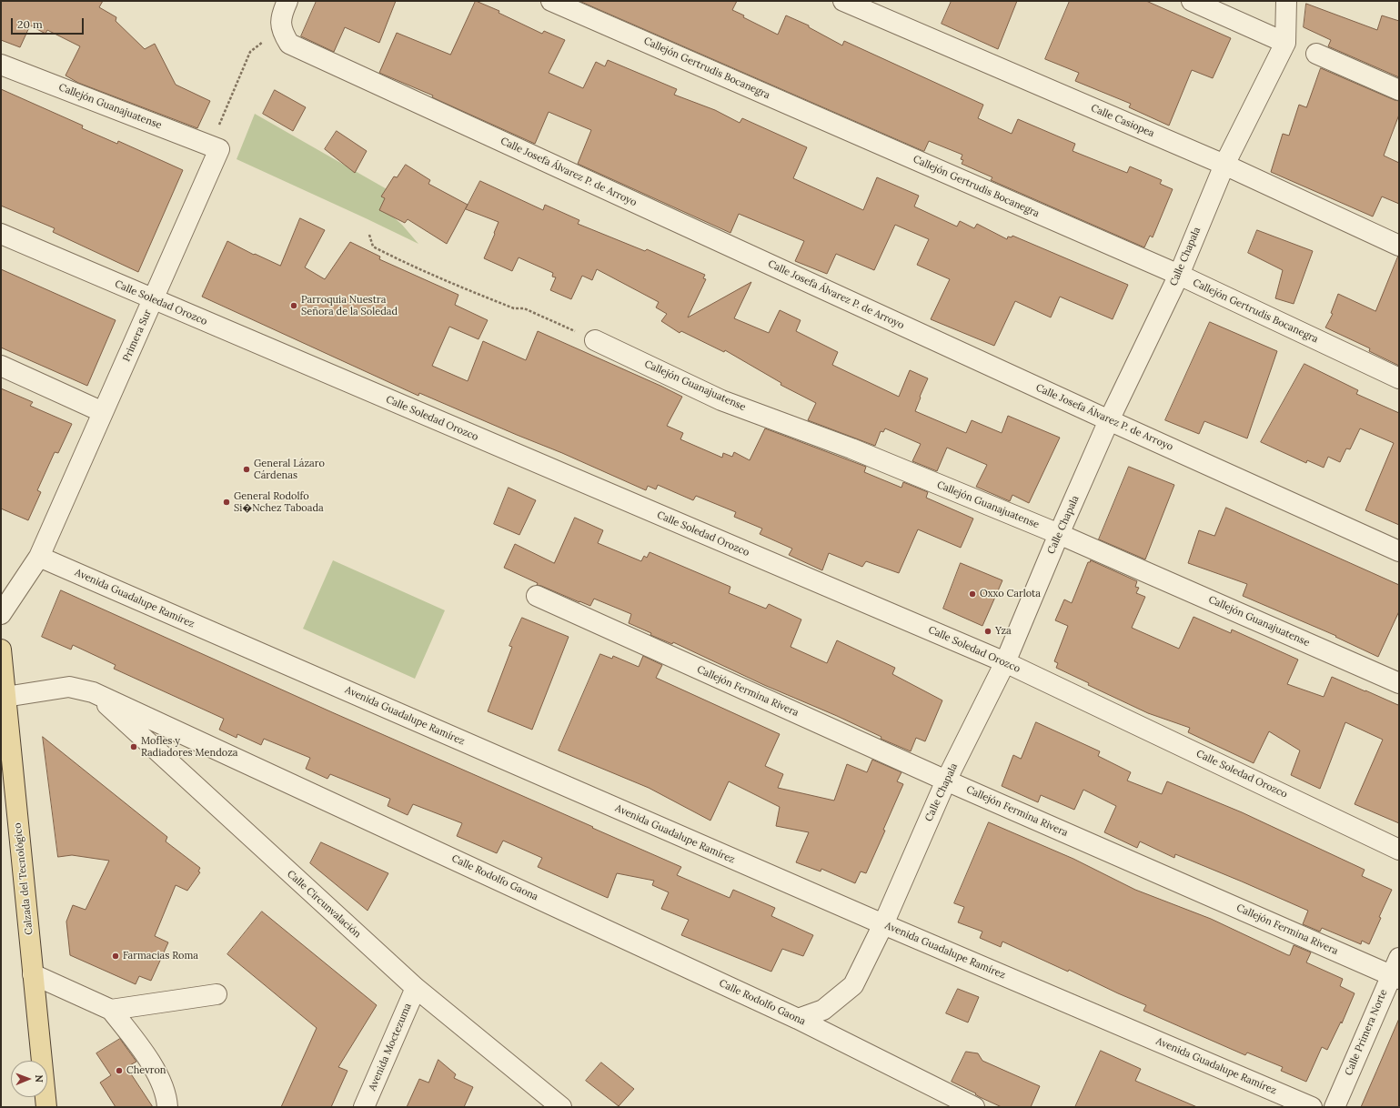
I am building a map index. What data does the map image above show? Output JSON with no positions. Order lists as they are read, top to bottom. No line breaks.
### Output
{"streets":{"main road":["Calzada del Tecnológico"],"street":["Callejón Gertrudis Bocanegra","Callejón Guanajuatense","Calle Casiopea","Calle Josefa Álvarez P. de Arroyo","Calle Chapala","Calle Soledad Orozco","Primera Sur","Avenida Guadalupe Ramírez","Callejón Fermina Rivera","Calle Rodolfo Gaona","Calle Circunvalación","Calle Primera Norte","Avenida Moctezuma"]},"crossings":[["Callejón Gertrudis Bocanegra","Calle Chapala"],["Callejón Guanajuatense","Calle Chapala"],["Callejón Guanajuatense","Primera Sur"],["Calle Casiopea","Calle Chapala"],["Calle Josefa Álvarez P. de Arroyo","Calle Chapala"],["Calle Chapala","Calle Soledad Orozco"],["Calle Chapala","Avenida Guadalupe Ramírez"],["Calle Chapala","Callejón Fermina Rivera"],["Calle Chapala","Calle Rodolfo Gaona"],["Calle Soledad Orozco","Primera Sur"],["Primera Sur","Avenida Guadalupe Ramírez"],["Callejón Fermina Rivera","Calle Primera Norte"],["Calle Rodolfo Gaona","Calzada del Tecnológico"],["Calle Rodolfo Gaona","Calle Circunvalación"],["Calle Circunvalación","Avenida Moctezuma"]],"places":["Parroquia Nuestra Señora de la Soledad","General Lázaro Cárdenas","General Rodolfo Si�Nchez Taboada","Oxxo Carlota","Yza","Mofles y Radiadores Mendoza","Farmacias Roma","Chevron"],"scale_bar":"20 m","north":"right"}
